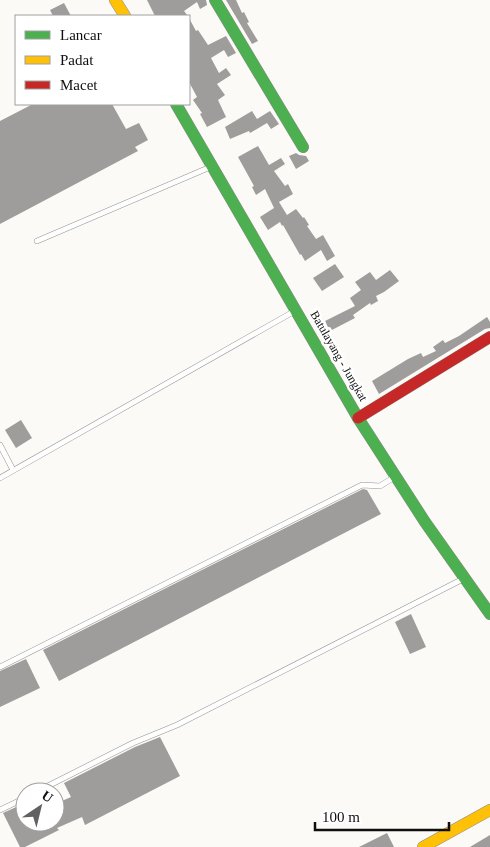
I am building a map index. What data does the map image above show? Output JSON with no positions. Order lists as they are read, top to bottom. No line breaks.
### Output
{"streets":{"main road":["Batulayang - Jungkat"]},"legend":["Lancar","Padat","Macet"],"scale_bar":"100 m","north":"top right"}
